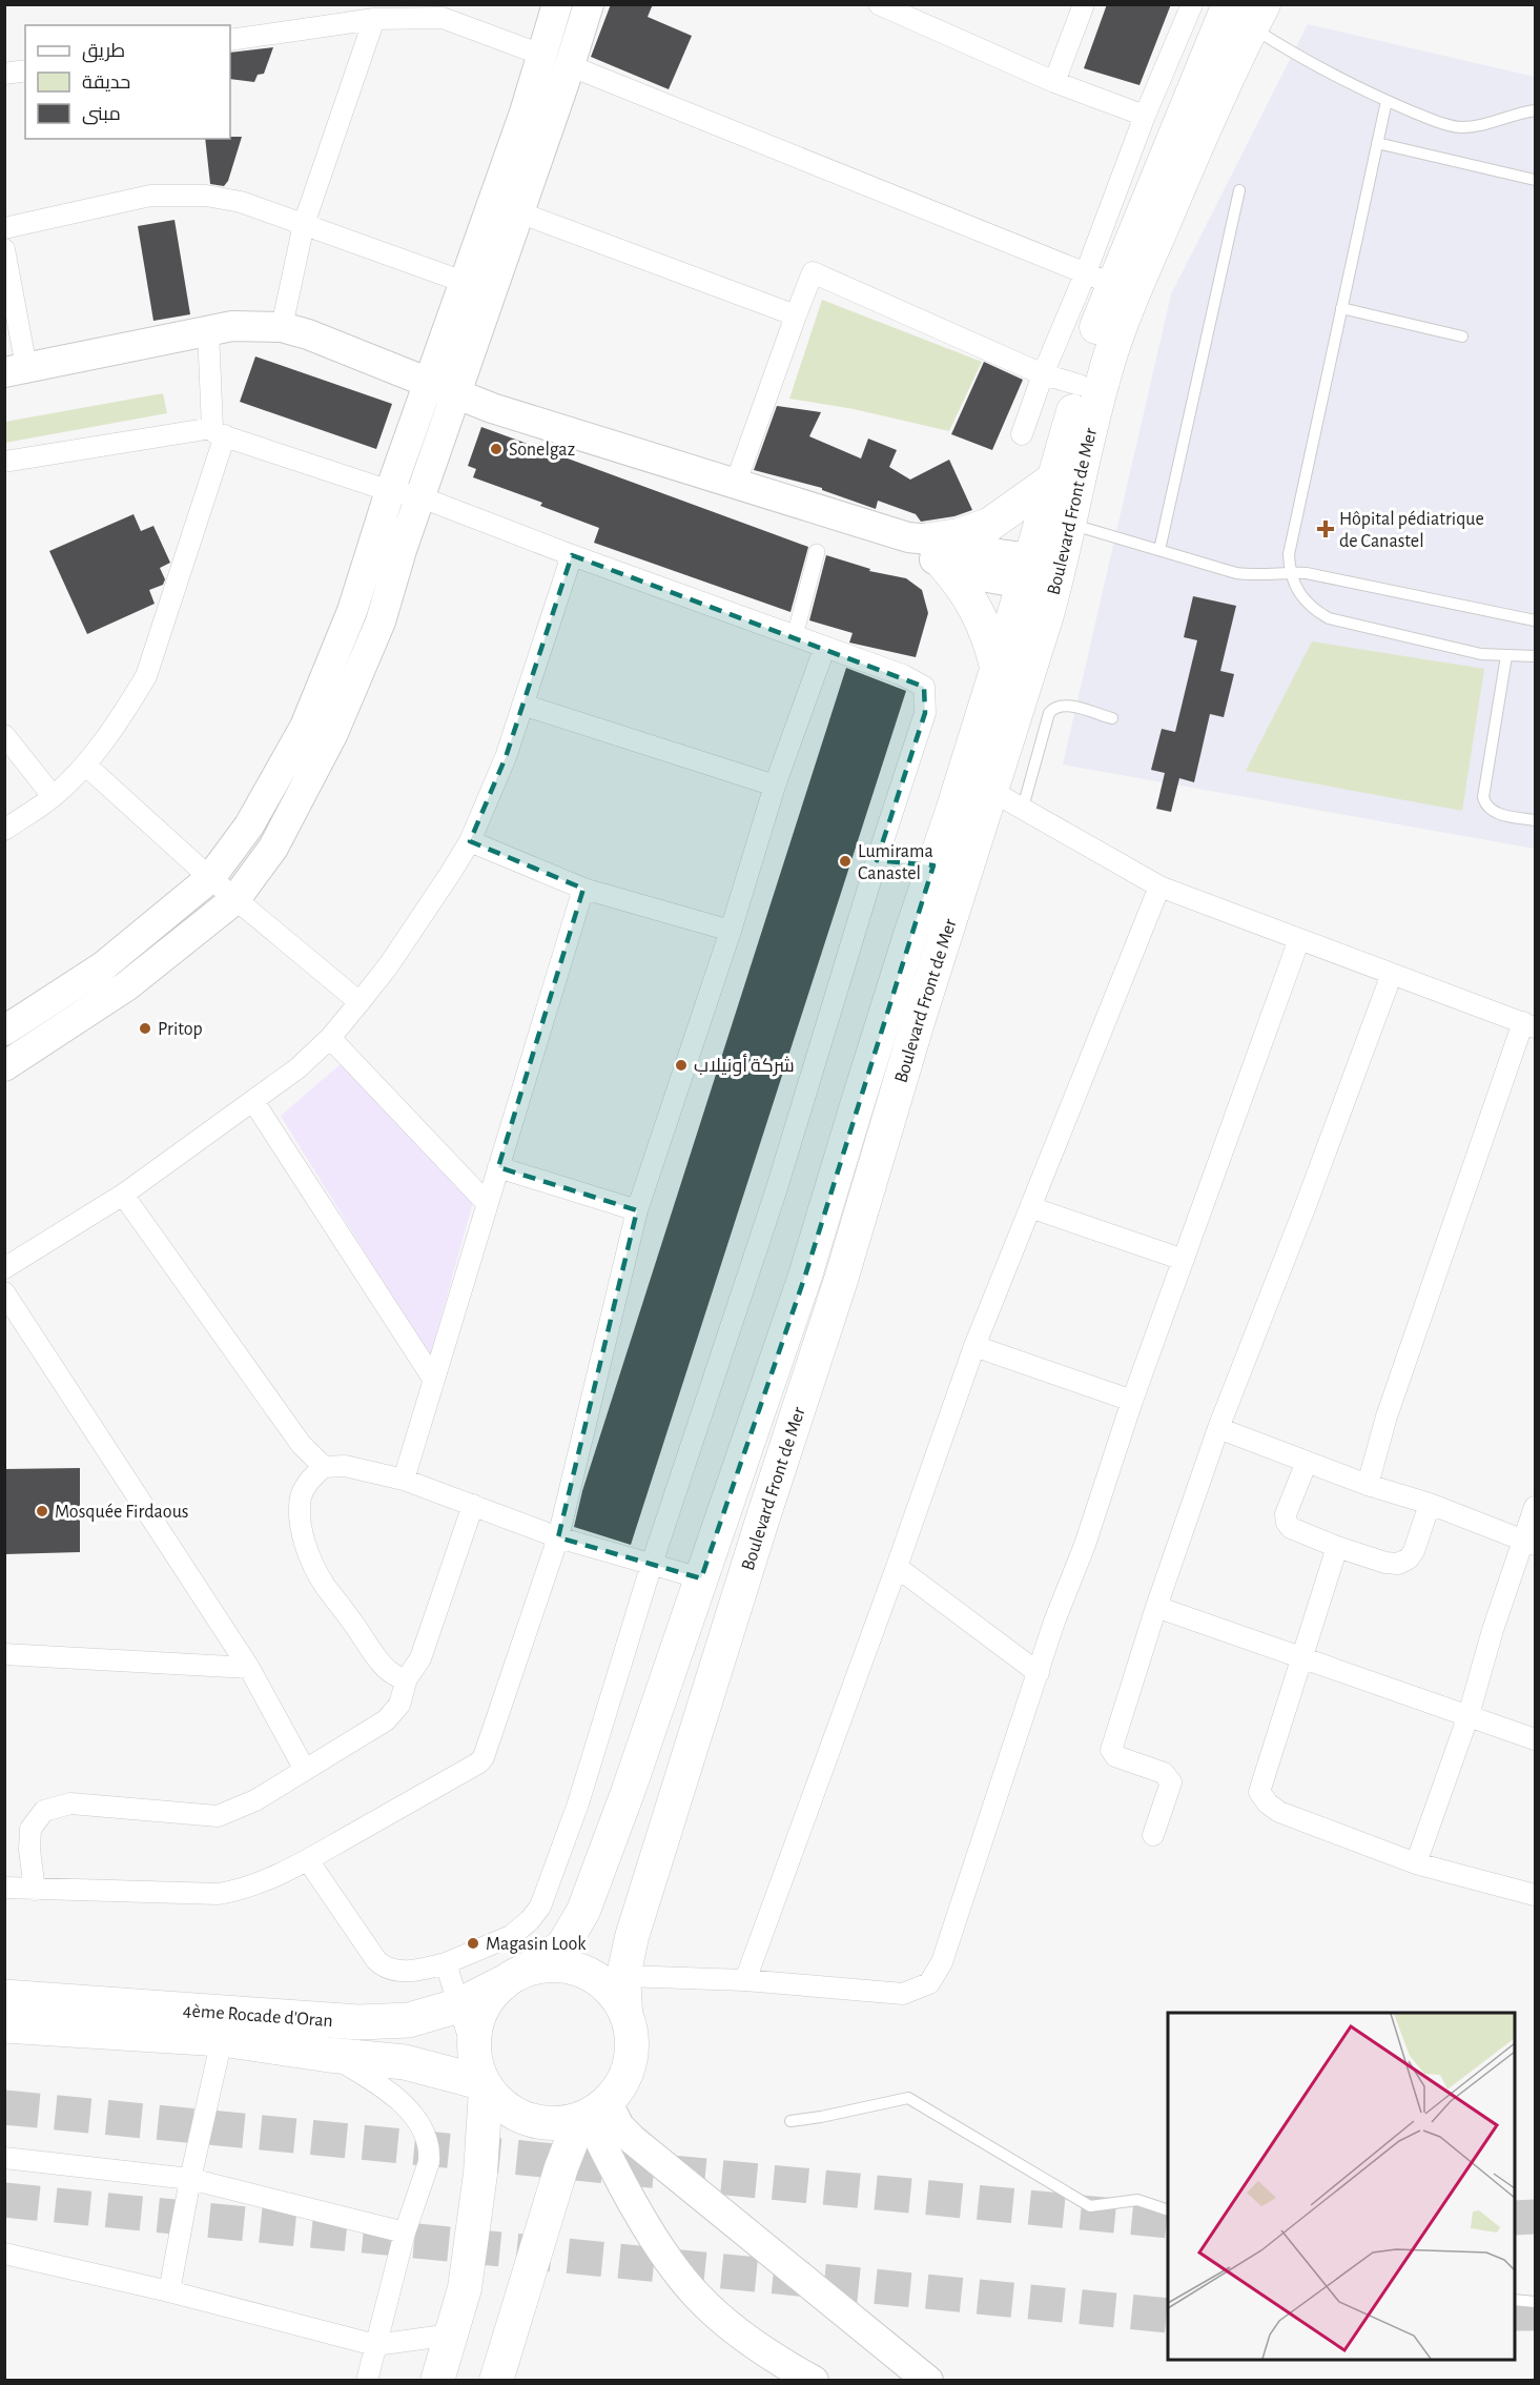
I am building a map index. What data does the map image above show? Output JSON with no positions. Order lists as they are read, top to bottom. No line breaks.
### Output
{"streets":{"highway":["4ème Rocade d'Oran"],"main road":["Boulevard Front de Mer"]},"crossings":[["Boulevard Front de Mer","4ème Rocade d'Oran"]],"places":{"other":["Sonelgaz","Lumirama Canastel","Pritop","شركة أونيلاب","Mosquée Firdaous","Magasin Look"],"health":["Hôpital pédiatrique de Canastel"]},"legend":["طريق","حديقة","مبنى"]}
